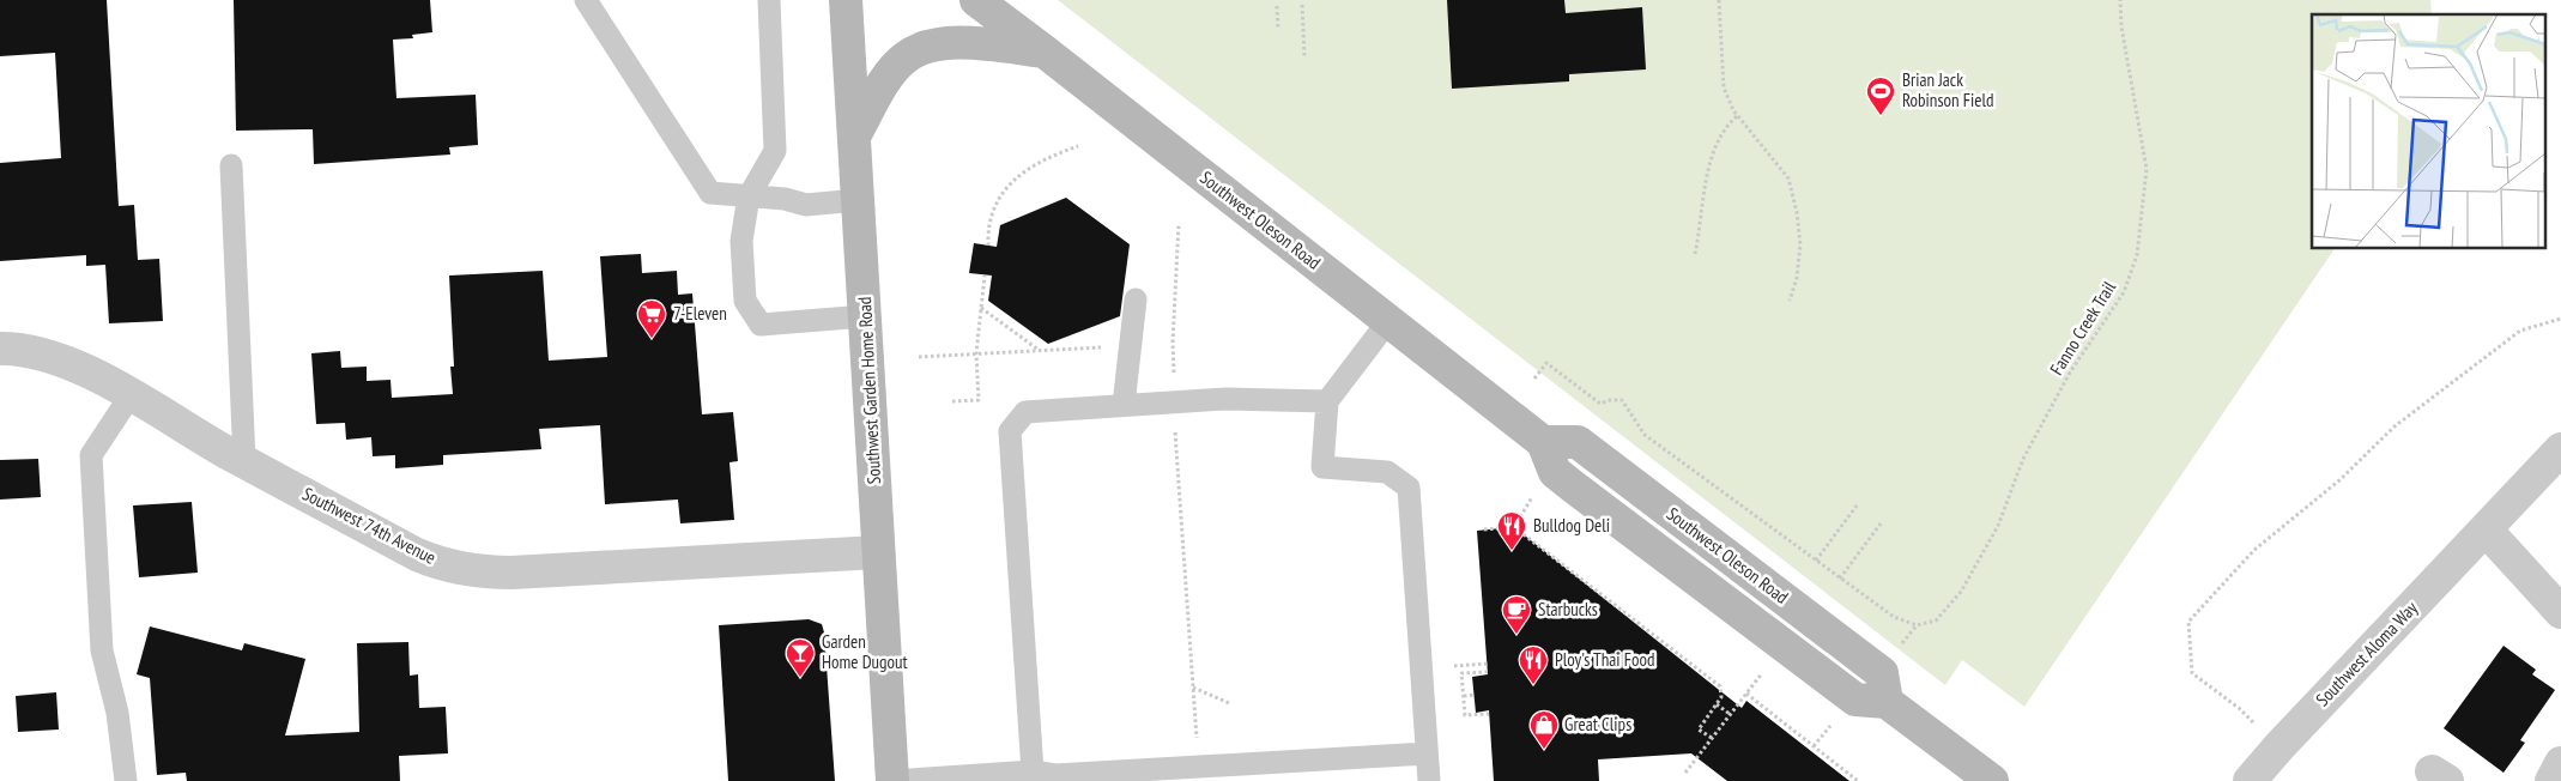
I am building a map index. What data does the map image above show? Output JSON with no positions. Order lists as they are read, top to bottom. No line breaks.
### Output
{"streets":{"main road":["Southwest Oleson Road","Southwest Garden Home Road"],"street":["Southwest 74th Avenue","Southwest Aloma Way"],"path":["Fanno Creek Trail"]},"crossings":[["Southwest Garden Home Road","Southwest 74th Avenue"]],"places":{"sports":["Brian Jack Robinson Field"],"supermarket":["7-Eleven"],"restaurant":["Bulldog Deli","Ploy's Thai Food"],"cafe":["Starbucks"],"bar":["Garden Home Dugout"],"shop":["Great Clips"]}}
